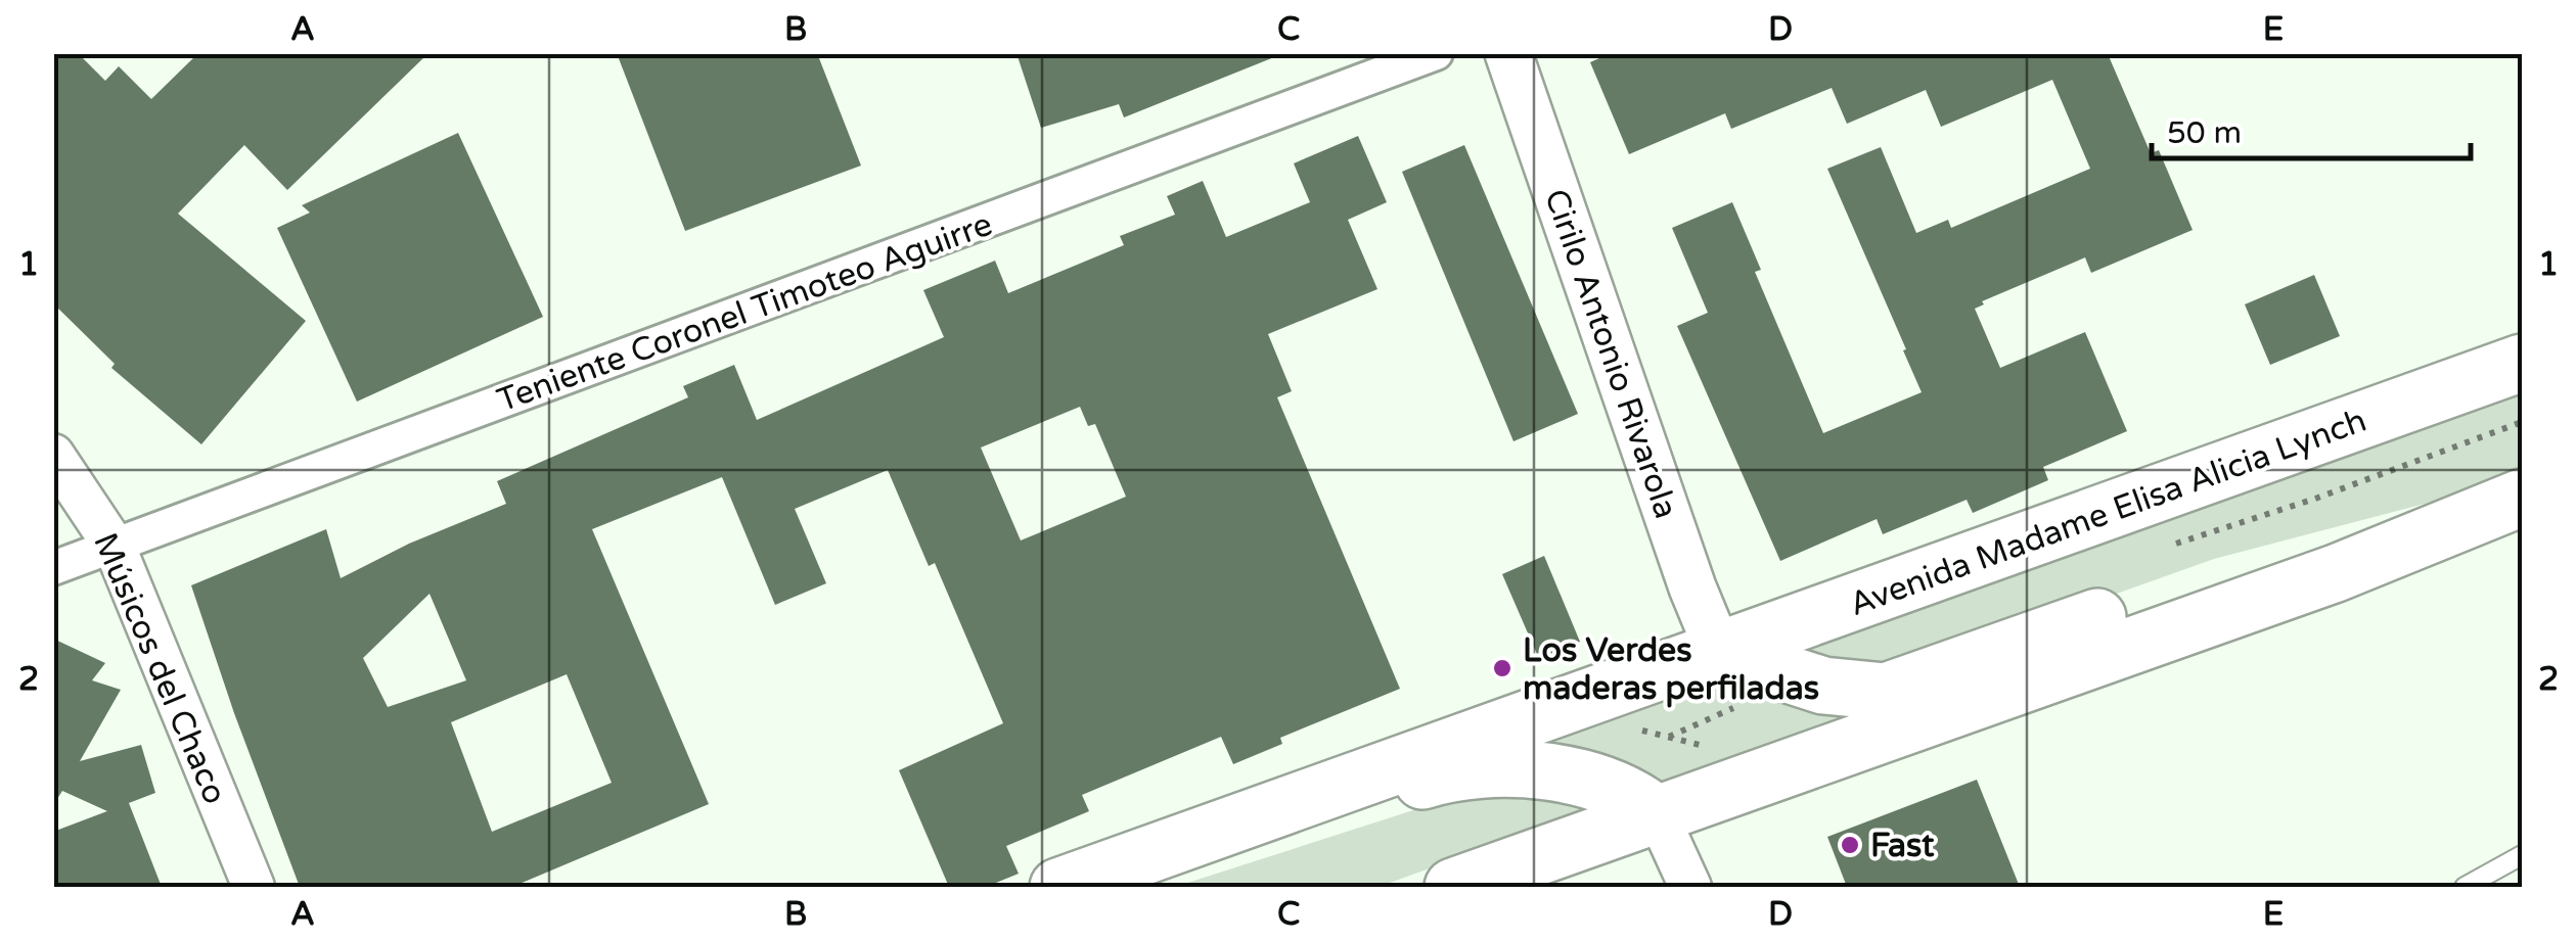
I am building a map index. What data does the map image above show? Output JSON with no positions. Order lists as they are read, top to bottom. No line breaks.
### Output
{"streets":{"highway":["Avenida Madame Elisa Alicia Lynch"],"main road":["Cirilo Antonio Rivarola"],"street":["Teniente Coronel Timoteo Aguirre","Músicos del Chaco"]},"crossings":[["Teniente Coronel Timoteo Aguirre","Músicos del Chaco"],["Cirilo Antonio Rivarola","Avenida Madame Elisa Alicia Lynch"]],"places":["Los Verdes maderas perfiladas","Fast"],"scale_bar":"50 m","grid":{"columns":["A","B","C","D","E"],"rows":["1","2"]}}
